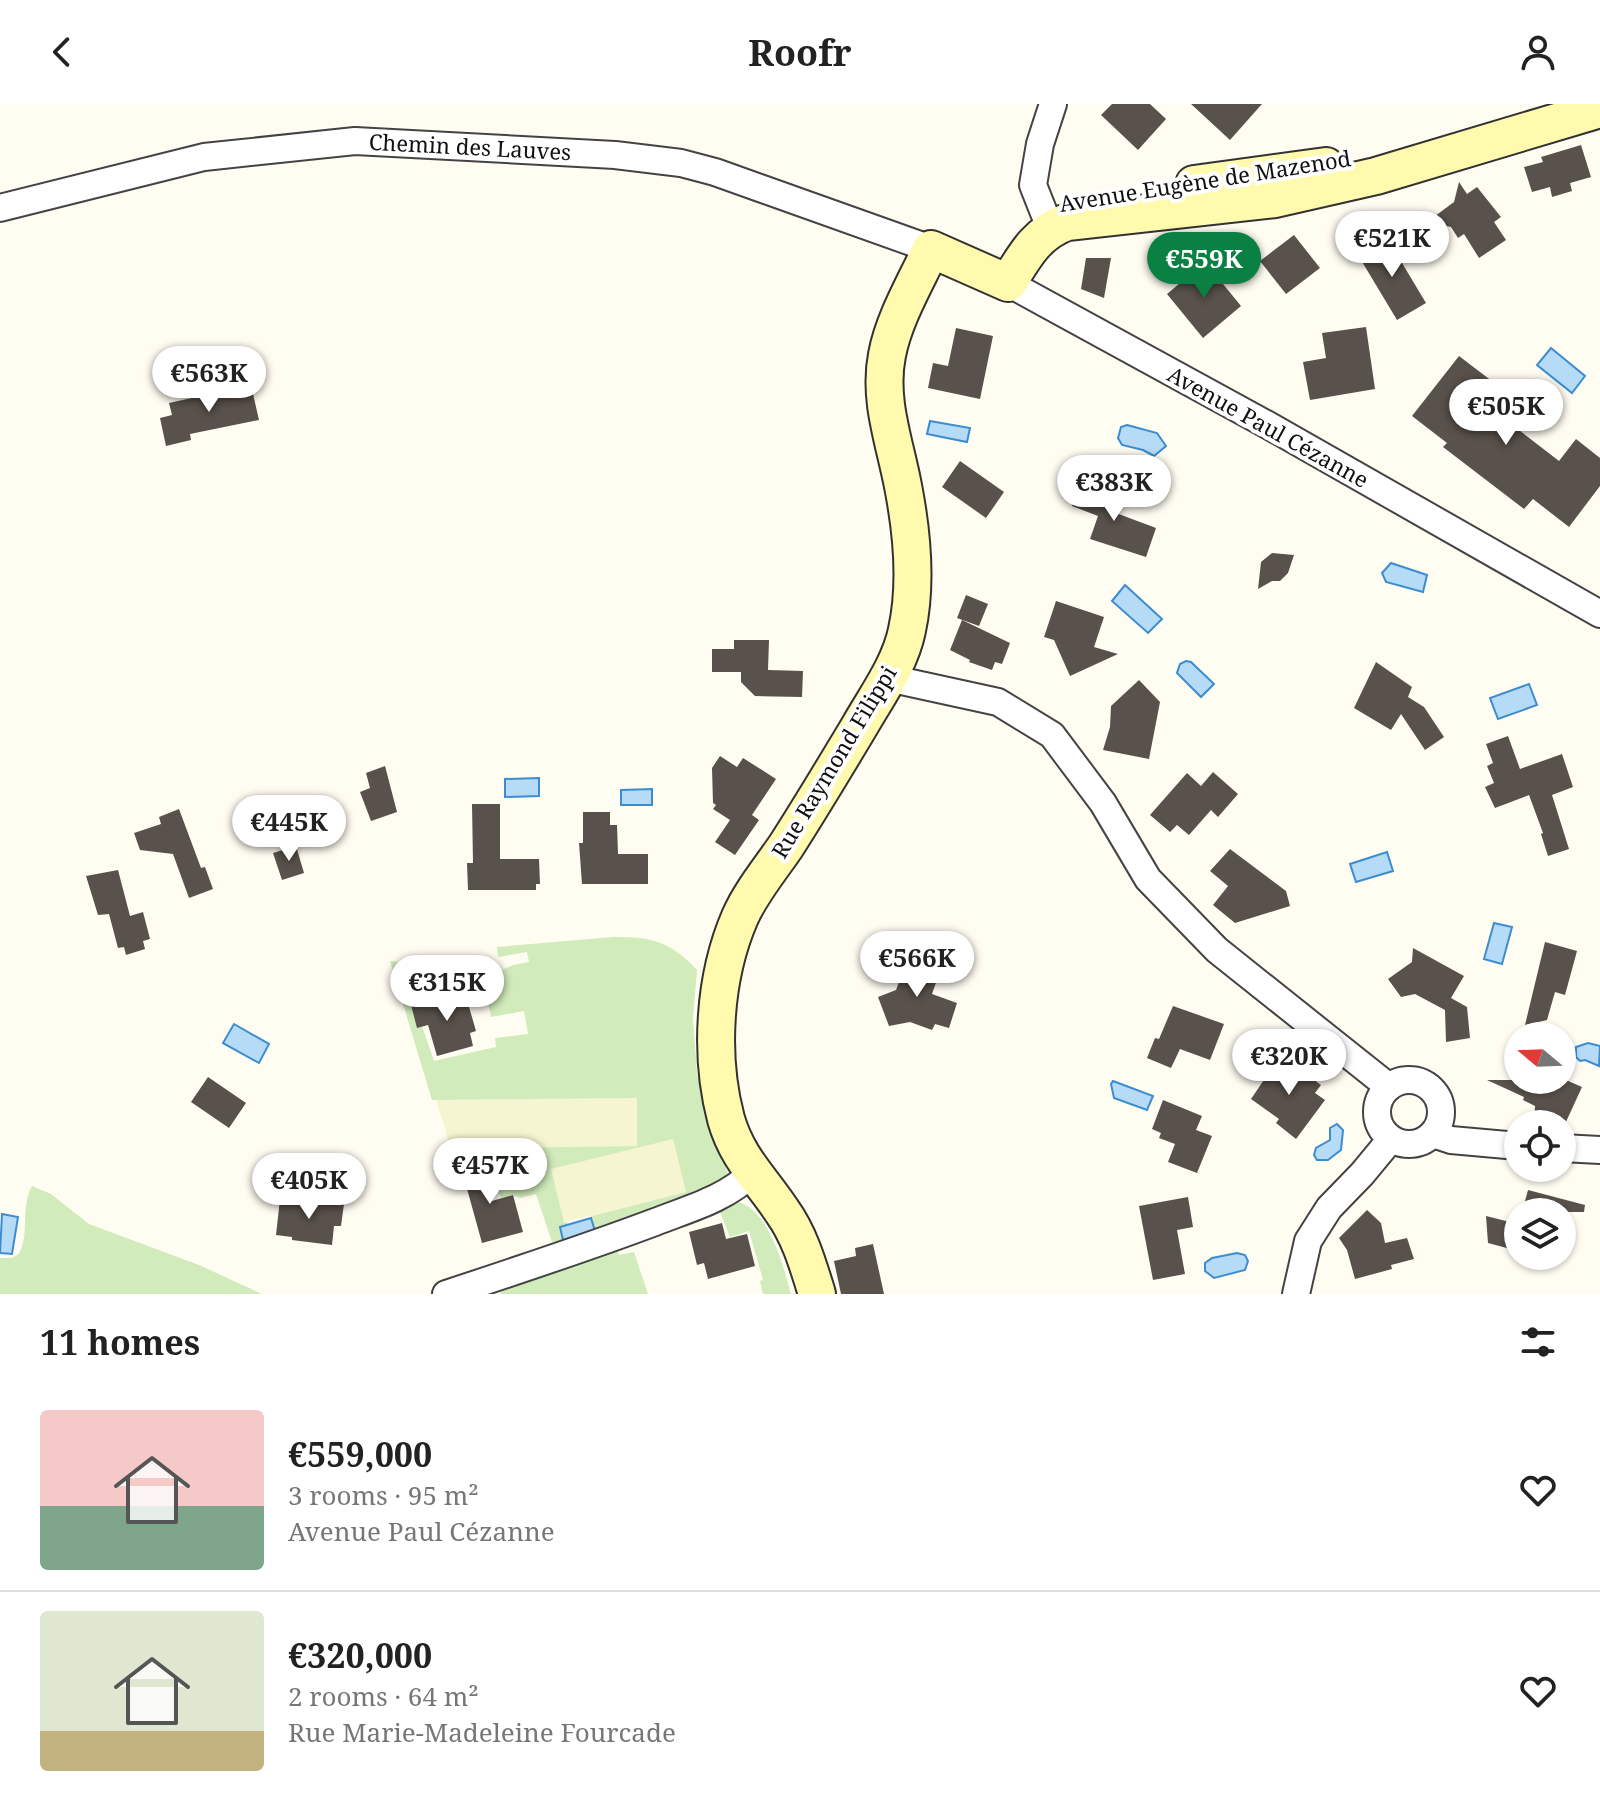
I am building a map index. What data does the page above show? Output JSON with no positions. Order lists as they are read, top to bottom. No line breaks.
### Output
{"streets":{"street":["Chemin des Lauves","Avenue Eugène de Mazenod","Avenue Paul Cézanne","Rue Raymond Filippi"]},"crossings":[["Chemin des Lauves","Avenue Paul Cézanne"],["Chemin des Lauves","Rue Raymond Filippi"],["Avenue Eugène de Mazenod","Avenue Paul Cézanne"],["Avenue Paul Cézanne","Rue Raymond Filippi"]],"north":"left","page":{"header":"Roofr","price":["€521K","€559K","€563K","€505K","€383K","€445K","€566K","€315K","€320K","€457K","€405K"],"heading":"11 homes","list":[{"name":"€559,000","note":"3 rooms · 95 m² · Avenue Paul Cézanne"},{"name":"€320,000","note":"2 rooms · 64 m² · Rue Marie-Madeleine Fourcade"}]}}
